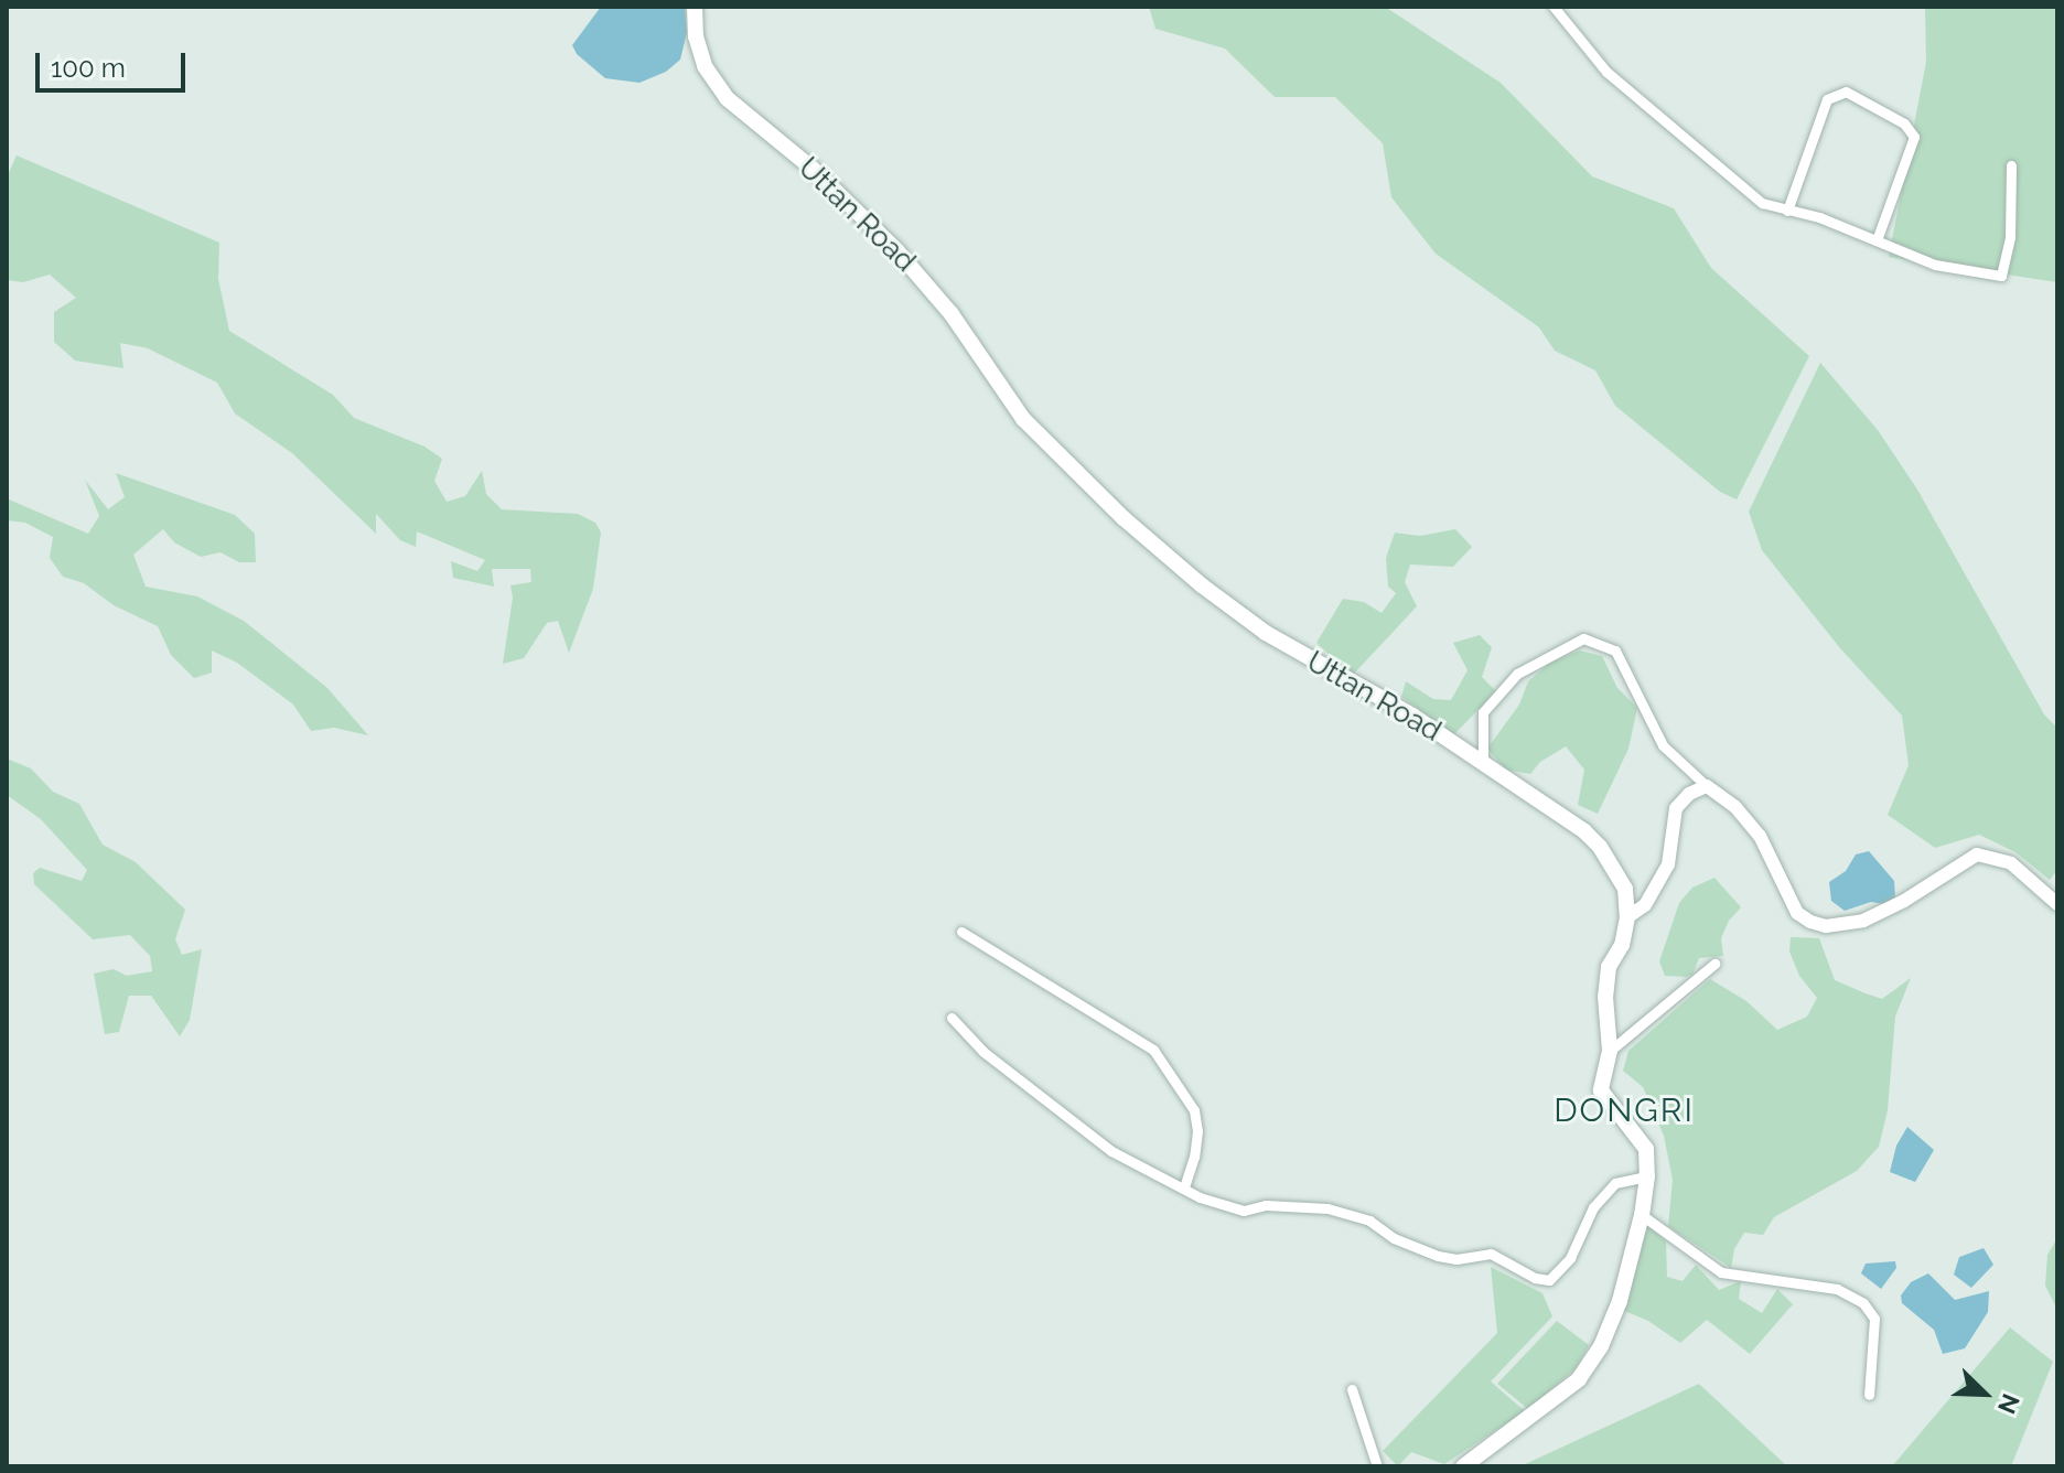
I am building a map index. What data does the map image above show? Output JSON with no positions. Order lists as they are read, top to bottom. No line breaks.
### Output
{"streets":{"main road":["Uttan Road"]},"districts":["DONGRI"],"scale_bar":"100 m","north":"bottom right"}
